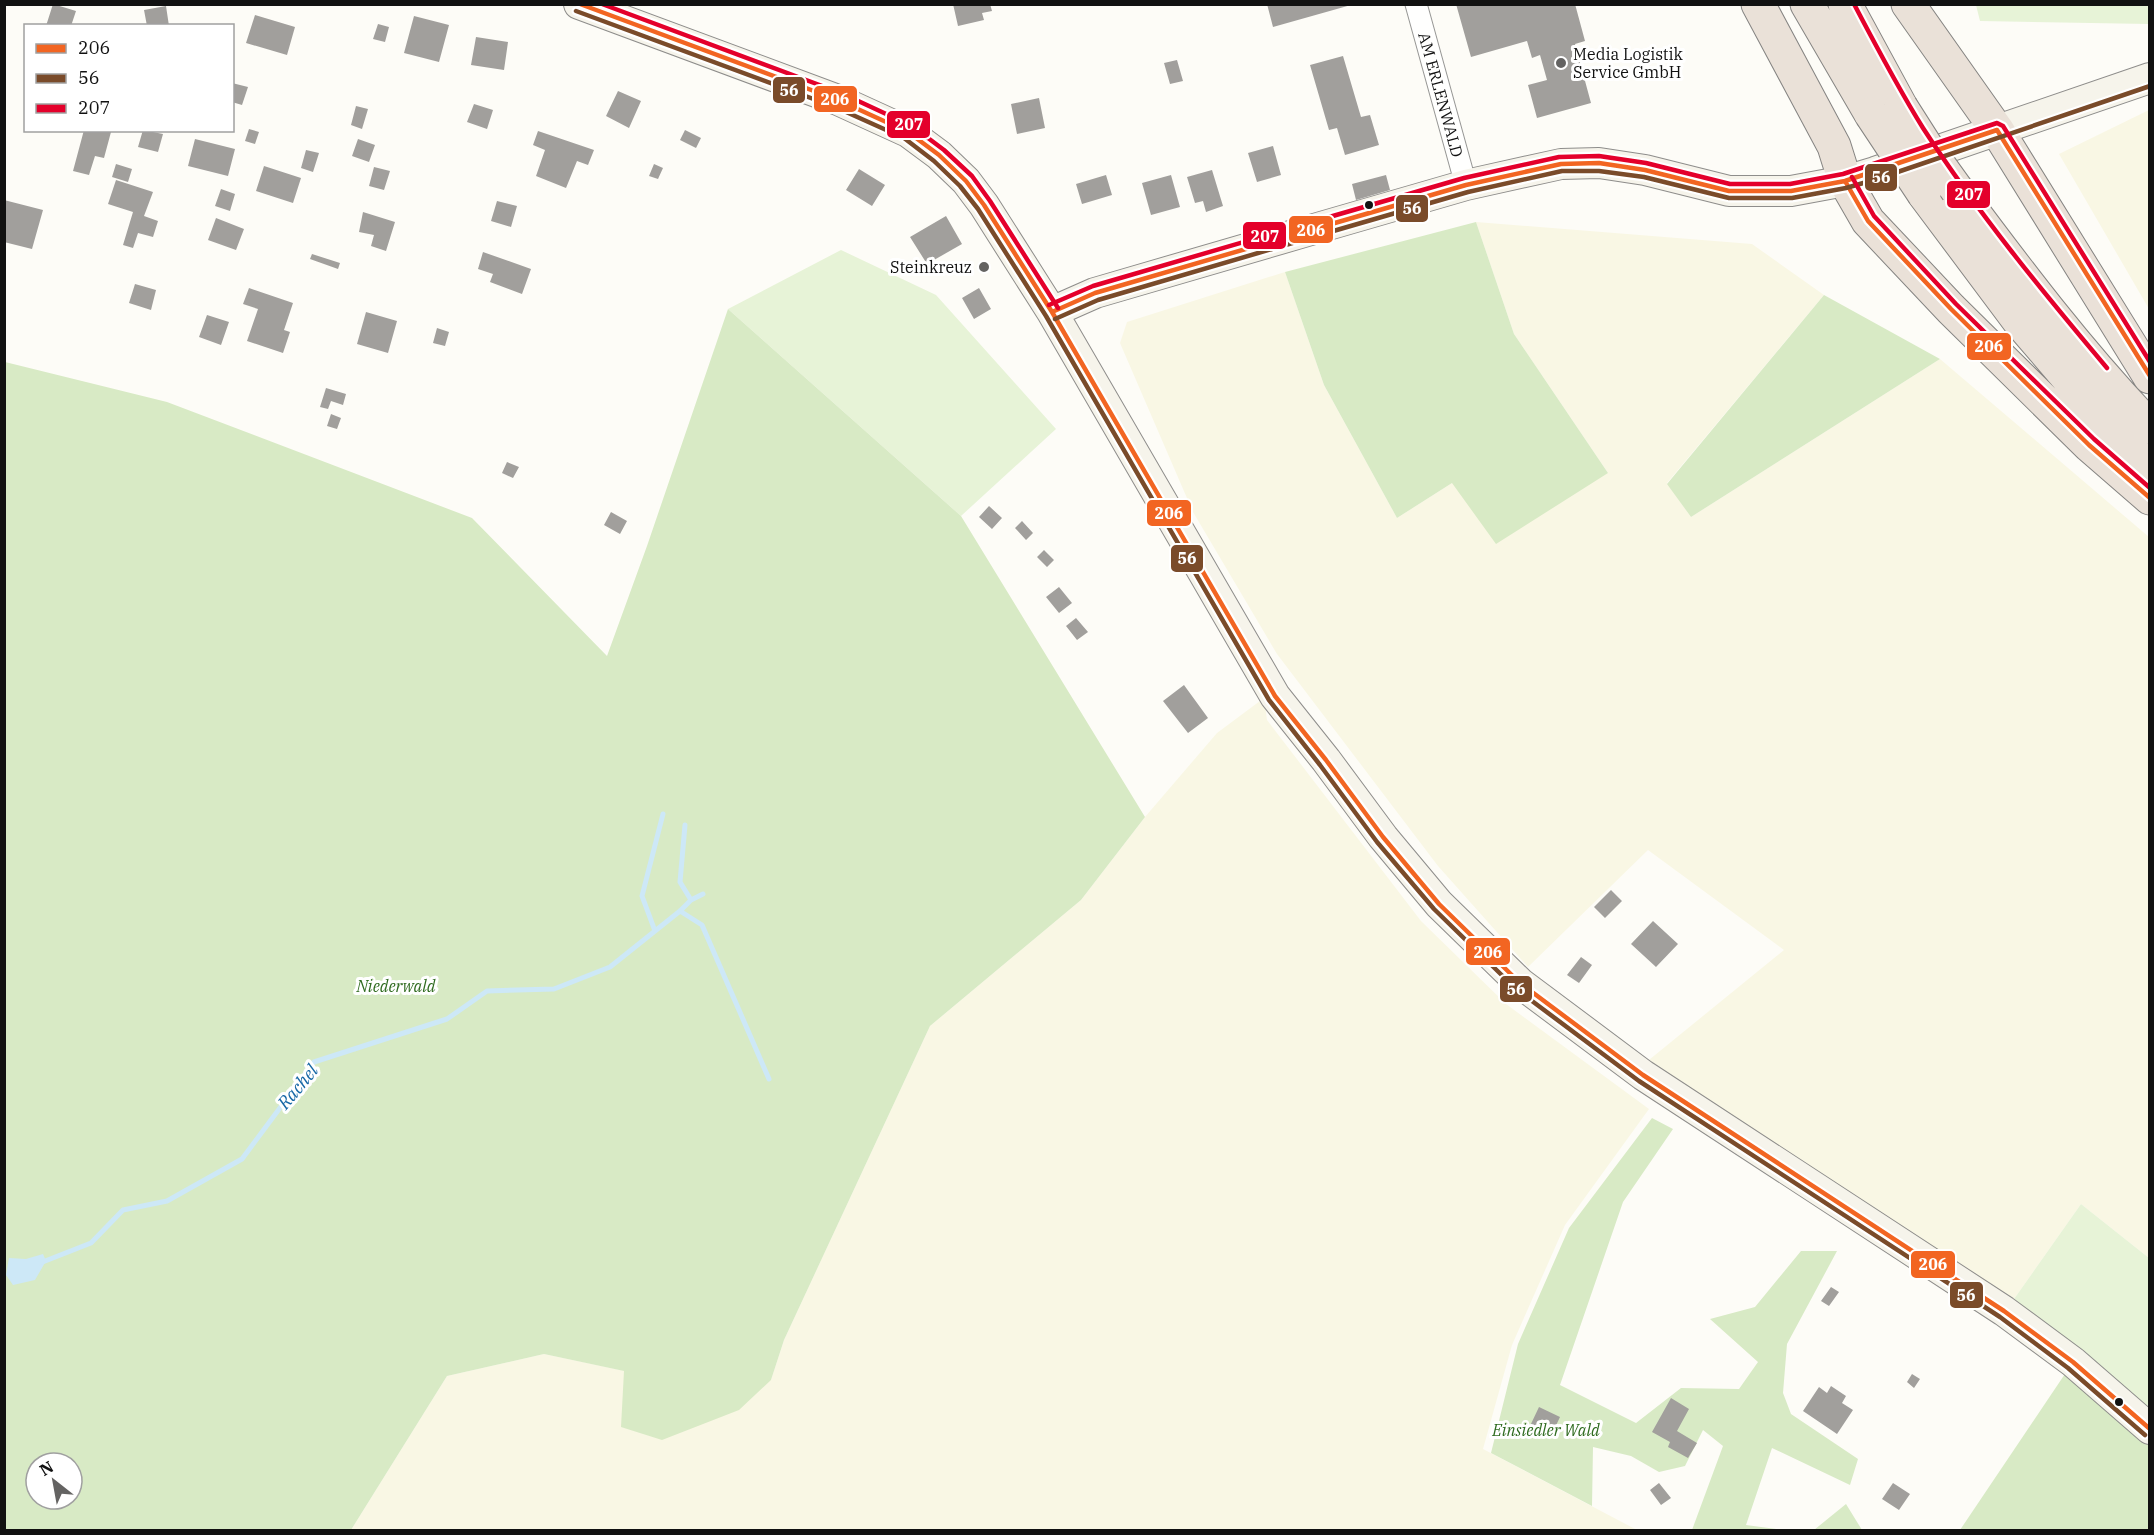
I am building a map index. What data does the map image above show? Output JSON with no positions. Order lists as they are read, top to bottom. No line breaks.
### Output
{"streets":{"street":["AM ERLENWALD"]},"water":["Rachel"],"parks":["Niederwald","Einsiedler Wald"],"places":["Media Logistik Service GmbH","Steinkreuz"],"lines":["transit line 206","transit line 207","transit line 56"],"legend":["206","56","207"],"north":"top left"}
